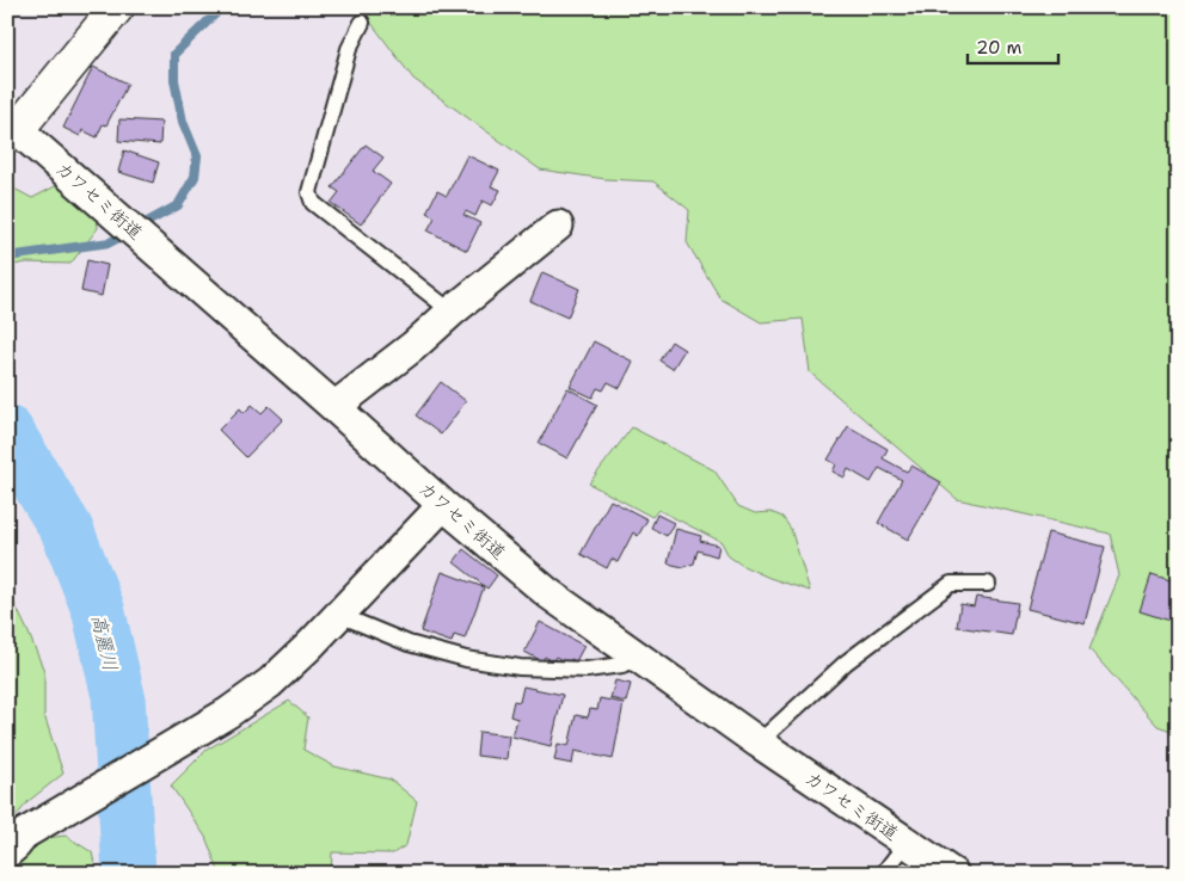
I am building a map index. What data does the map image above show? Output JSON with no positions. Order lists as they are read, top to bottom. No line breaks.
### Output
{"streets":{"street":["カワセミ街道"]},"water":["高麗川"],"scale_bar":"20 m"}
